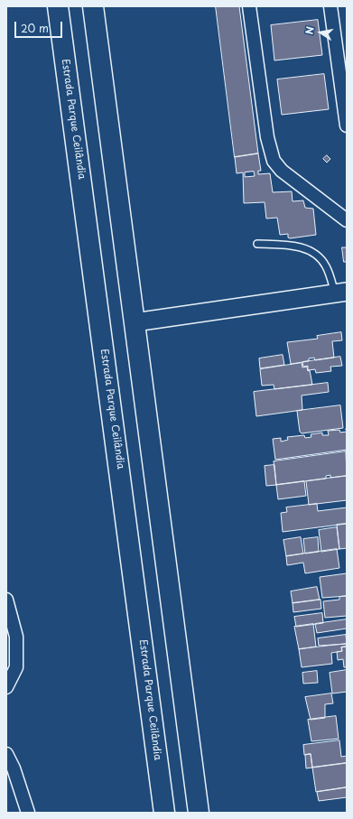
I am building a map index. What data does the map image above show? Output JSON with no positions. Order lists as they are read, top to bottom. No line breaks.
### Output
{"streets":{"highway":["Estrada Parque Ceilândia"]},"scale_bar":"20 m","north":"left"}
